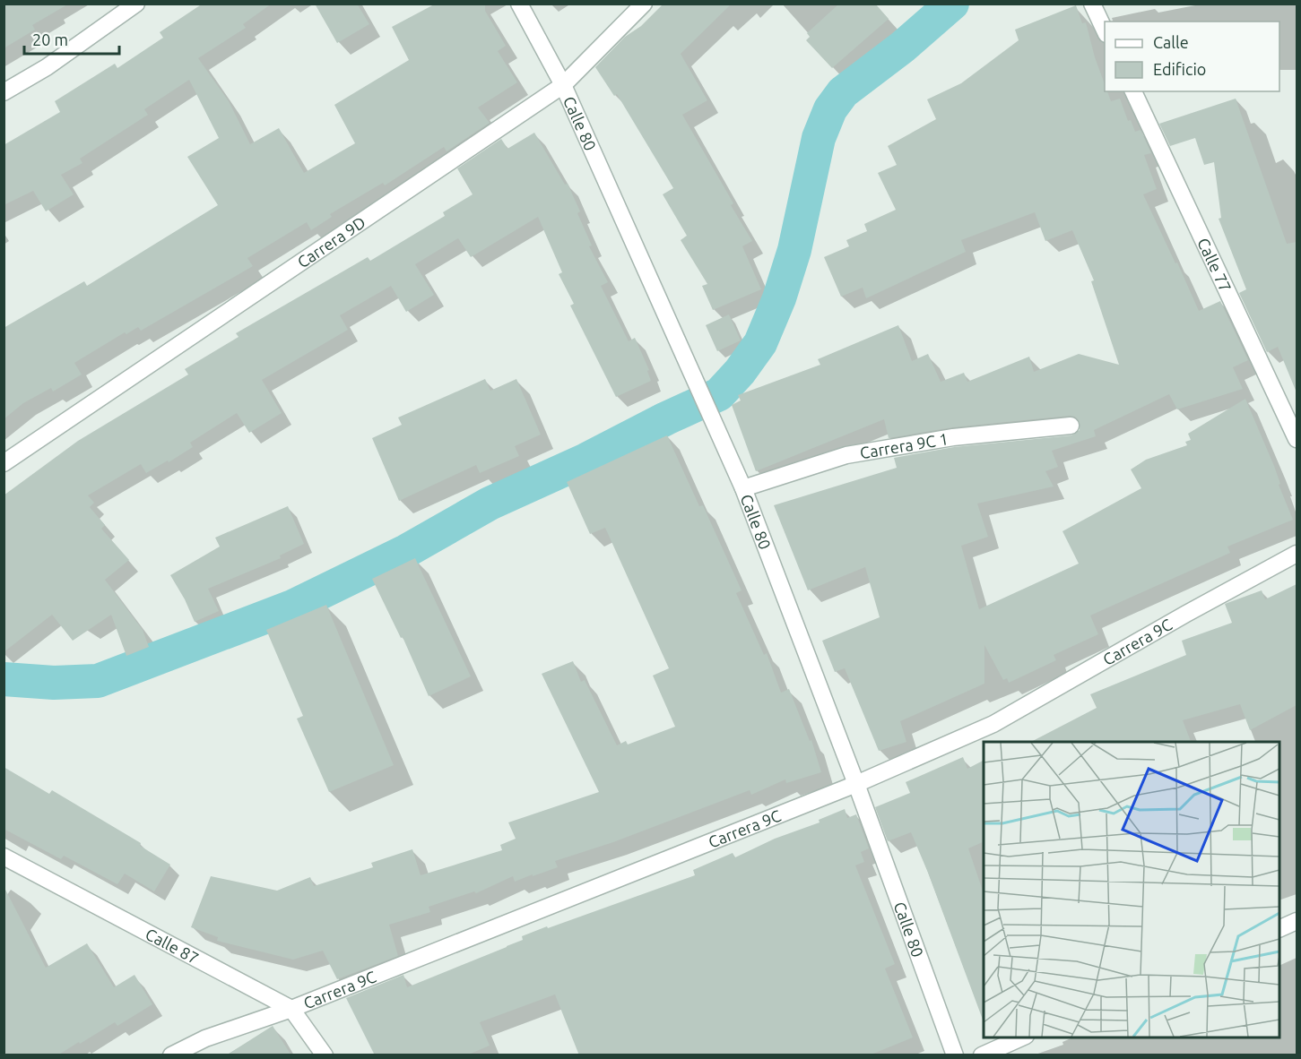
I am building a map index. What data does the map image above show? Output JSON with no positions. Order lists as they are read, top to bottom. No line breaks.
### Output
{"streets":{"street":["Calle 80","Carrera 9D","Calle 77","Carrera 9C 1","Carrera 9C","Calle 87"]},"crossings":[["Calle 80","Carrera 9D"],["Calle 80","Carrera 9C 1"],["Calle 80","Carrera 9C"],["Carrera 9C","Calle 87"]],"legend":["Calle","Edificio"],"scale_bar":"20 m"}
